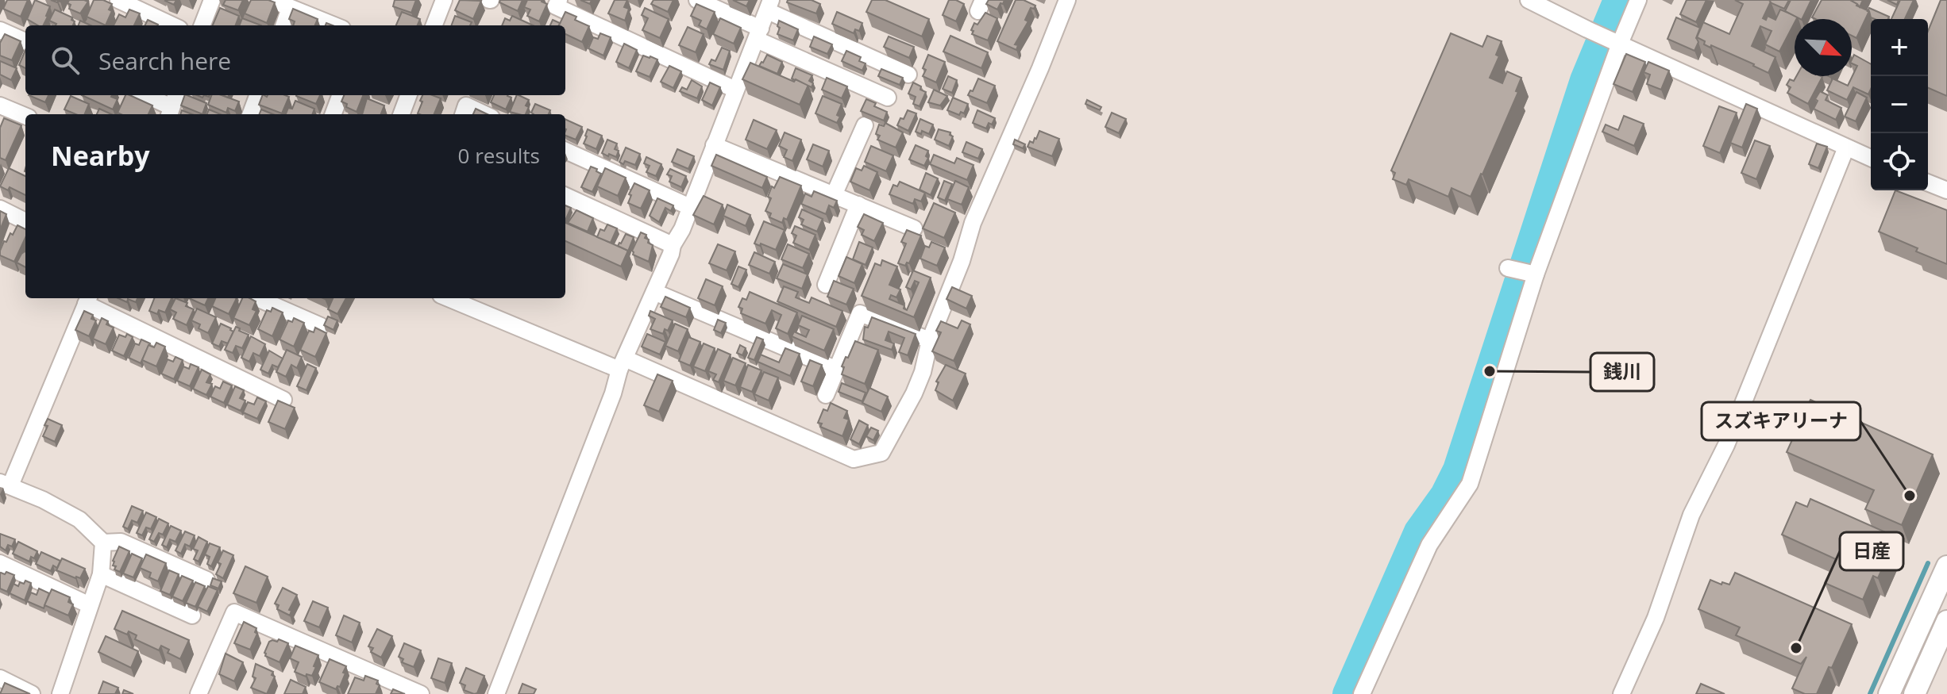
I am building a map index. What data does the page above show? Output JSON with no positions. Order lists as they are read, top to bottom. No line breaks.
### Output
{"places":["銭川","スズキアリーナ","日産"],"north":"bottom right","page":{"map_buttons":["+","−"],"search":"Search here","heading":["Nearby","0 results"]}}
